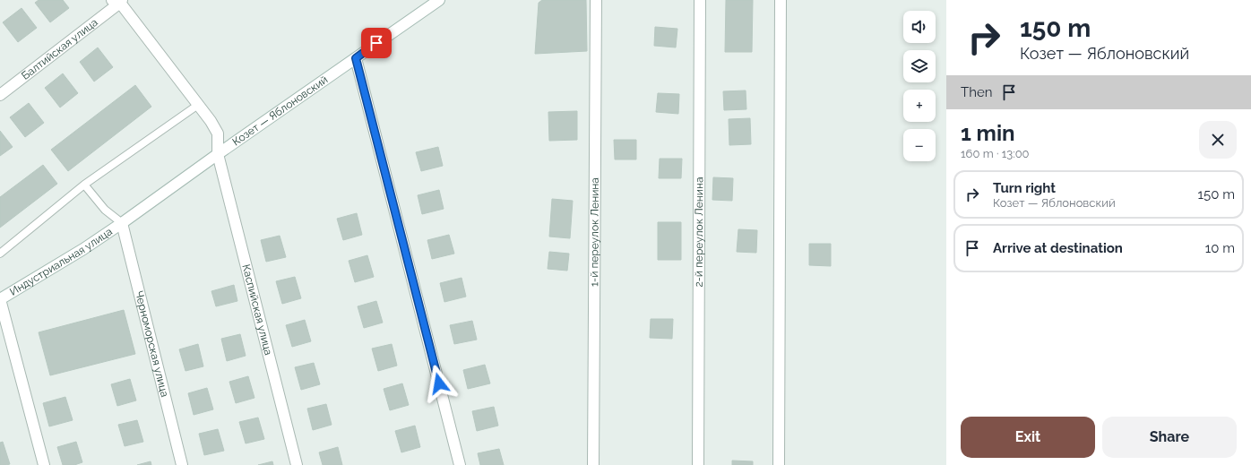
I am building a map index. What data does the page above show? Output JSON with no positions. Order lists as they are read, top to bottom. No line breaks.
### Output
{"streets":{"street":["Балтийская улица","Козет — Яблоновский","2-й переулок Ленина","1-й переулок Ленина","Индустриальная улица","Каспийская улица","Черноморская улица"]},"crossings":[["Балтийская улица","Каспийская улица"],["Козет — Яблоновский","Индустриальная улица"],["Козет — Яблоновский","Каспийская улица"],["Козет — Яблоновский","Черноморская улица"],["Индустриальная улица","Черноморская улица"]],"page":{"turn":["150 m","Козет — Яблоновский"],"map_buttons":["+","−"],"then":"Then","heading":["1 min","160 m · 13:00"],"list":[{"name":"Turn right","note":"Козет — Яблоновский","value":"150 m"},{"name":"Arrive at destination","value":"10 m"}],"buttons":["Exit","Share"]}}
